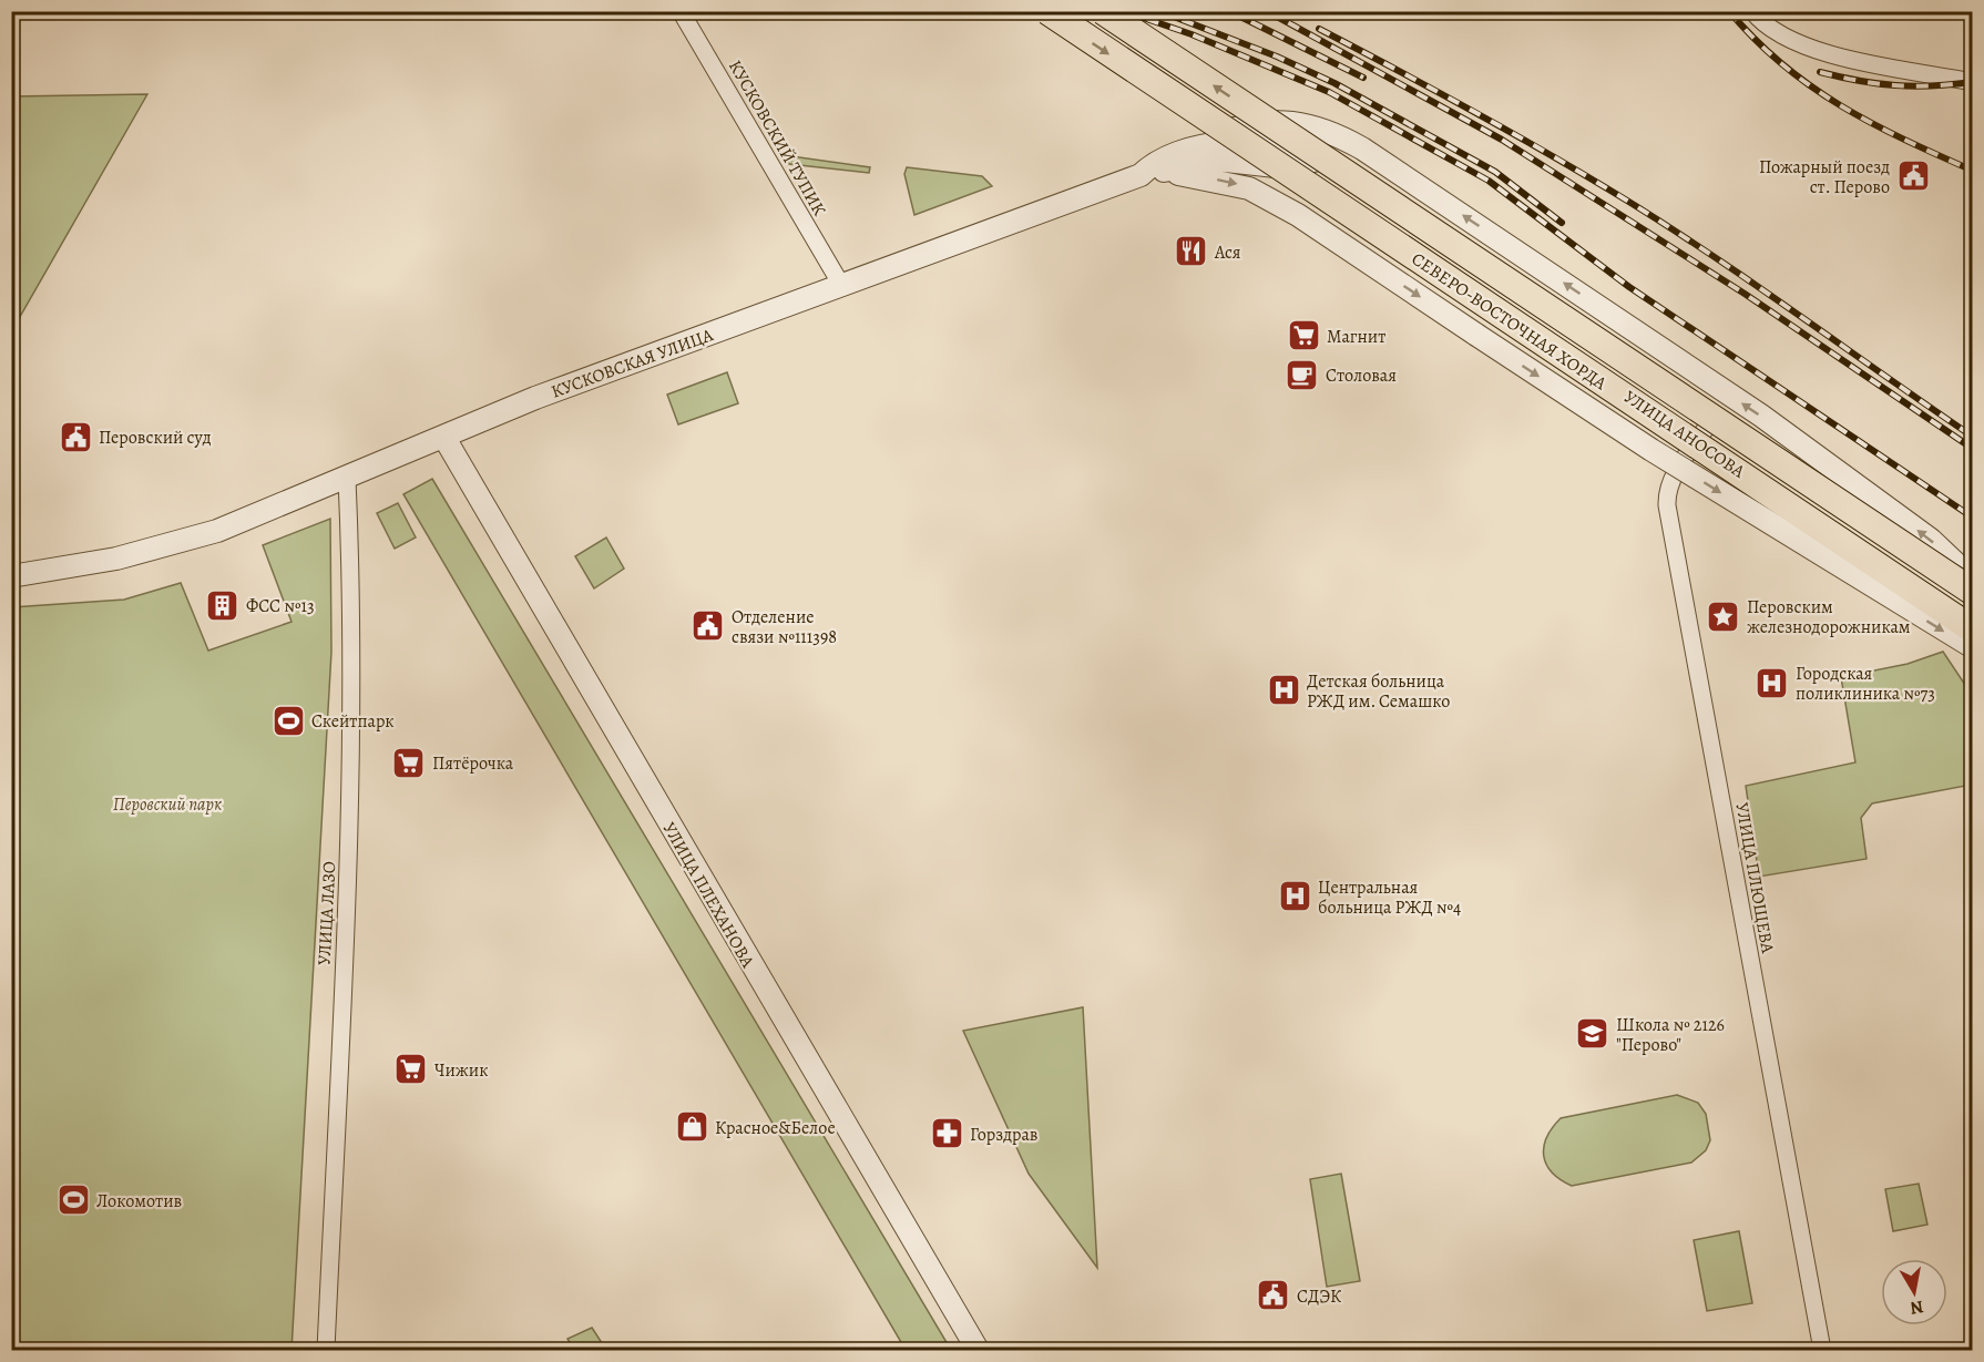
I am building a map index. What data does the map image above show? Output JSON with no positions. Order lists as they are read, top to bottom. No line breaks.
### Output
{"streets":{"main road":["СЕВЕРО-ВОСТОЧНАЯ ХОРДА"],"street":["КУСКОВСКИЙ ТУПИК","КУСКОВСКАЯ УЛИЦА","УЛИЦА АНОСОВА","УЛИЦА ПЛЮЩЕВА","УЛИЦА ПЛЕХАНОВА","УЛИЦА ЛАЗО"]},"crossings":[["КУСКОВСКИЙ ТУПИК","КУСКОВСКАЯ УЛИЦА"],["СЕВЕРО-ВОСТОЧНАЯ ХОРДА","УЛИЦА АНОСОВА"],["КУСКОВСКАЯ УЛИЦА","УЛИЦА АНОСОВА"],["КУСКОВСКАЯ УЛИЦА","УЛИЦА ПЛЕХАНОВА"],["КУСКОВСКАЯ УЛИЦА","УЛИЦА ЛАЗО"],["УЛИЦА АНОСОВА","УЛИЦА ПЛЮЩЕВА"]],"parks":["Перовский парк"],"places":{"public building":["Пожарный поезд ст. Перово","Перовский суд","Отделение связи №111398","СДЭК"],"restaurant":["Ася"],"supermarket":["Магнит","Пятёрочка","Чижик"],"cafe":["Столовая"],"building":["ФСС №13"],"place":["Перовским железнодорожникам"],"hospital":["Городская поликлиника №73","Детская больница РЖД им. Семашко","Центральная больница РЖД №4"],"sports":["Скейтпарк","Локомотив"],"school or university":["Школа № 2126 \"Перово\""],"shop":["Красное&Белое"],"pharmacy":["Горздрав"]},"north":"bottom"}
